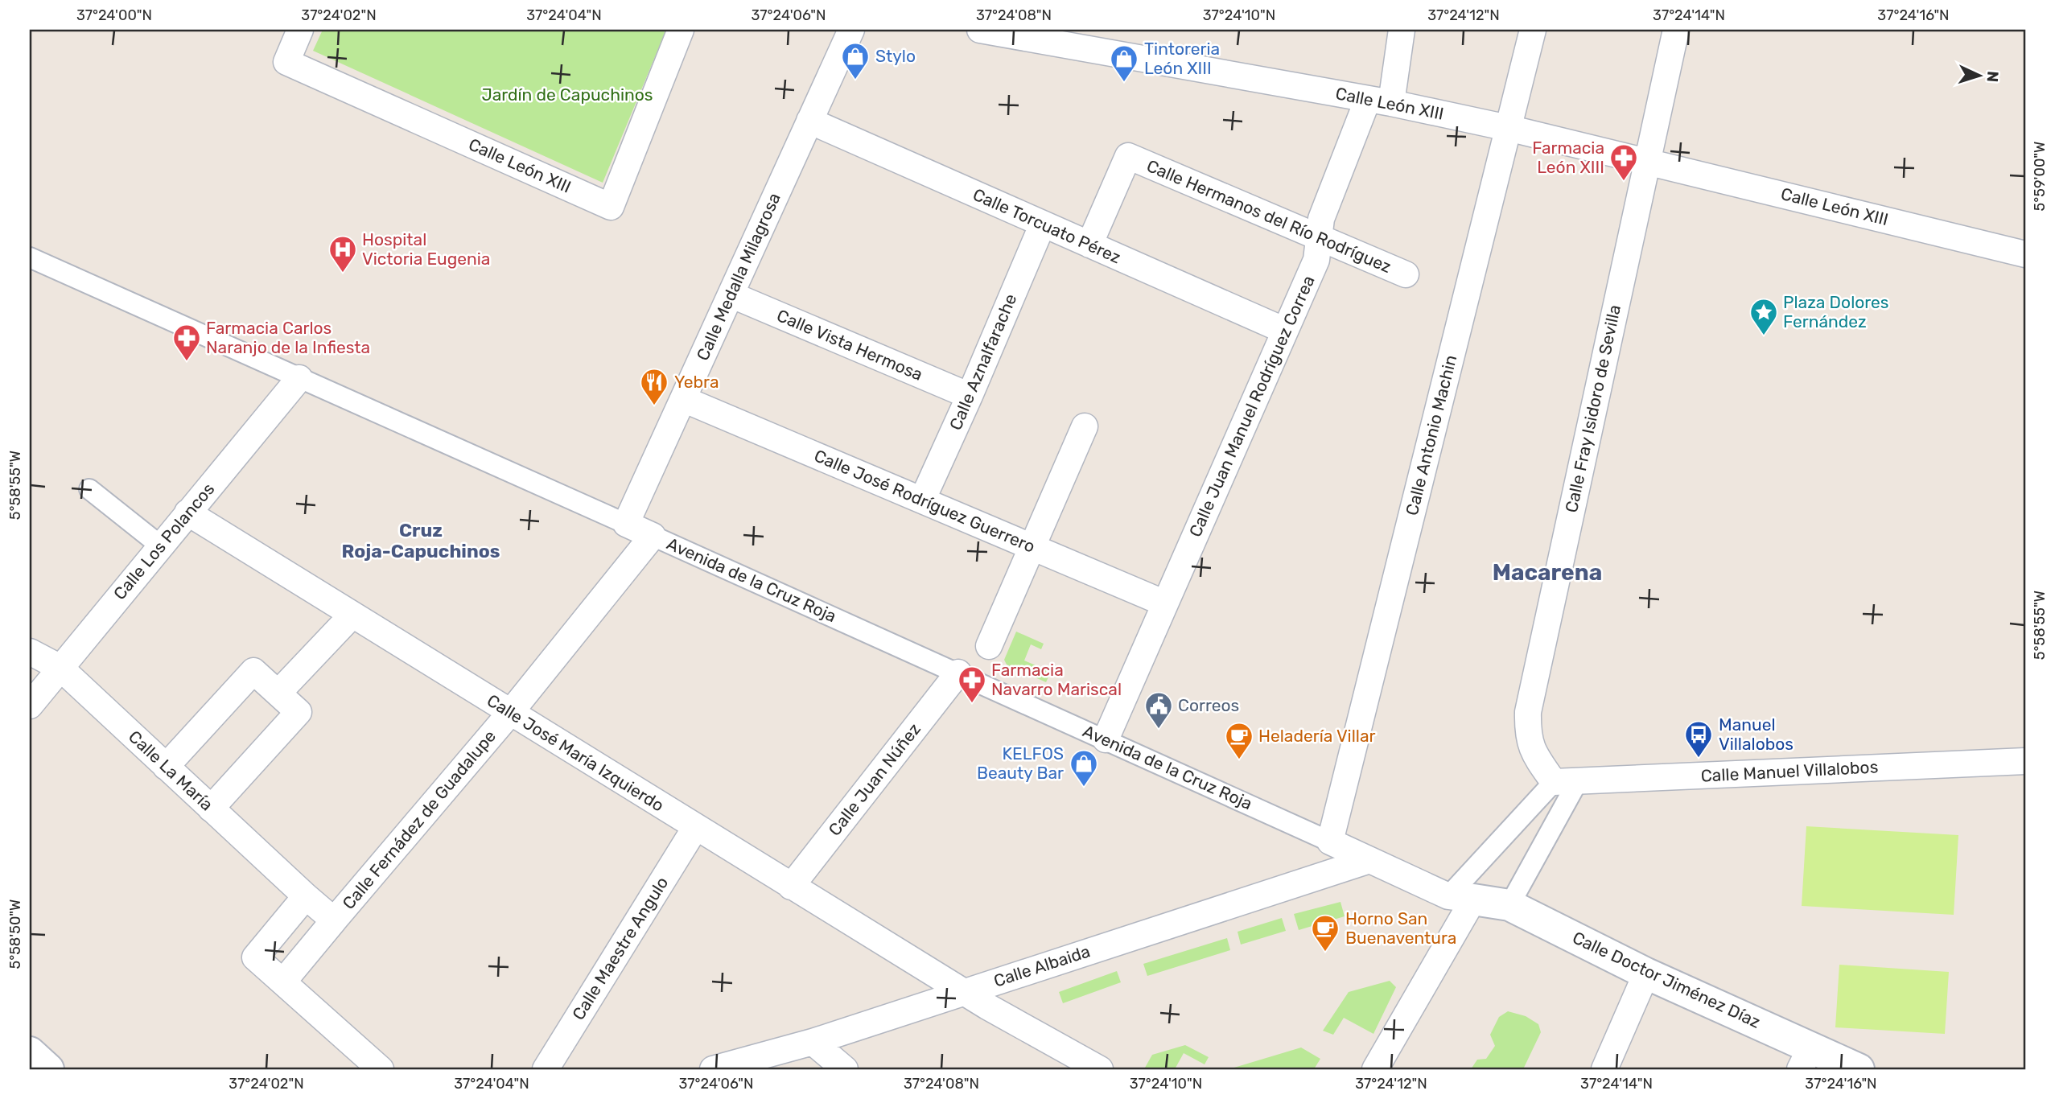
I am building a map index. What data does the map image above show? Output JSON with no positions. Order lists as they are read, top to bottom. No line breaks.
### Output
{"streets":{"street":["Calle León XIII","Calle Hermanos del Río Rodríguez","Calle Torcuato Pérez","Calle Medalla Milagrosa","Calle Vista Hermosa","Calle Aznalfarache","Calle Juan Manuel Rodríguez Correa","Calle Fray Isidoro de Sevilla","Calle Antonio Machin","Calle José Rodríguez Guerrero","Calle Los Polancos","Avenida de la Cruz Roja","Calle José María Izquierdo","Calle La María","Calle Manuel Villalobos","Calle Juan Núñez","Calle Fernádez de Guadalupe","Calle Maestre Angulo","Calle Albaida","Calle Doctor Jiménez Díaz"]},"crossings":[["Calle León XIII","Calle Juan Manuel Rodríguez Correa"],["Calle León XIII","Calle Fray Isidoro de Sevilla"],["Calle León XIII","Calle Antonio Machin"],["Calle Hermanos del Río Rodríguez","Calle Torcuato Pérez"],["Calle Hermanos del Río Rodríguez","Calle Juan Manuel Rodríguez Correa"],["Calle Torcuato Pérez","Calle Medalla Milagrosa"],["Calle Torcuato Pérez","Calle Aznalfarache"],["Calle Torcuato Pérez","Calle Juan Manuel Rodríguez Correa"],["Calle Medalla Milagrosa","Calle Vista Hermosa"],["Calle Medalla Milagrosa","Calle José Rodríguez Guerrero"],["Calle Medalla Milagrosa","Avenida de la Cruz Roja"],["Calle Vista Hermosa","Calle Aznalfarache"],["Calle Aznalfarache","Calle José Rodríguez Guerrero"],["Calle Juan Manuel Rodríguez Correa","Calle José Rodríguez Guerrero"],["Calle Juan Manuel Rodríguez Correa","Avenida de la Cruz Roja"],["Calle Fray Isidoro de Sevilla","Calle Manuel Villalobos"],["Calle Antonio Machin","Avenida de la Cruz Roja"],["Calle Los Polancos","Avenida de la Cruz Roja"],["Calle Los Polancos","Calle José María Izquierdo"],["Calle Los Polancos","Calle La María"],["Avenida de la Cruz Roja","Calle Juan Núñez"],["Avenida de la Cruz Roja","Calle Fernádez de Guadalupe"],["Avenida de la Cruz Roja","Calle Albaida"],["Avenida de la Cruz Roja","Calle Doctor Jiménez Díaz"],["Calle José María Izquierdo","Calle Juan Núñez"],["Calle José María Izquierdo","Calle Fernádez de Guadalupe"],["Calle José María Izquierdo","Calle Maestre Angulo"],["Calle José María Izquierdo","Calle Albaida"],["Calle La María","Calle Fernádez de Guadalupe"]],"districts":["Cruz Roja-Capuchinos","Macarena"],"parks":["Jardín de Capuchinos"],"places":{"shop":["Stylo","Tintoreria León XIII","KELFOS Beauty Bar"],"pharmacy":["Farmacia León XIII","Farmacia Carlos Naranjo de la Infiesta","Farmacia Navarro Mariscal"],"hospital":["Hospital Victoria Eugenia"],"place":["Plaza Dolores Fernández"],"restaurant":["Yebra"],"public building":["Correos"],"bus stop":["Manuel Villalobos"],"cafe":["Heladería Villar","Horno San Buenaventura"]},"north":"right","coordinates":["37°24'00\"N","37°24'02\"N","37°24'04\"N","37°24'06\"N","37°24'08\"N","37°24'10\"N","37°24'12\"N","37°24'14\"N","37°24'16\"N","5°59'00\"W","5°58'55\"W","5°58'50\"W"]}
